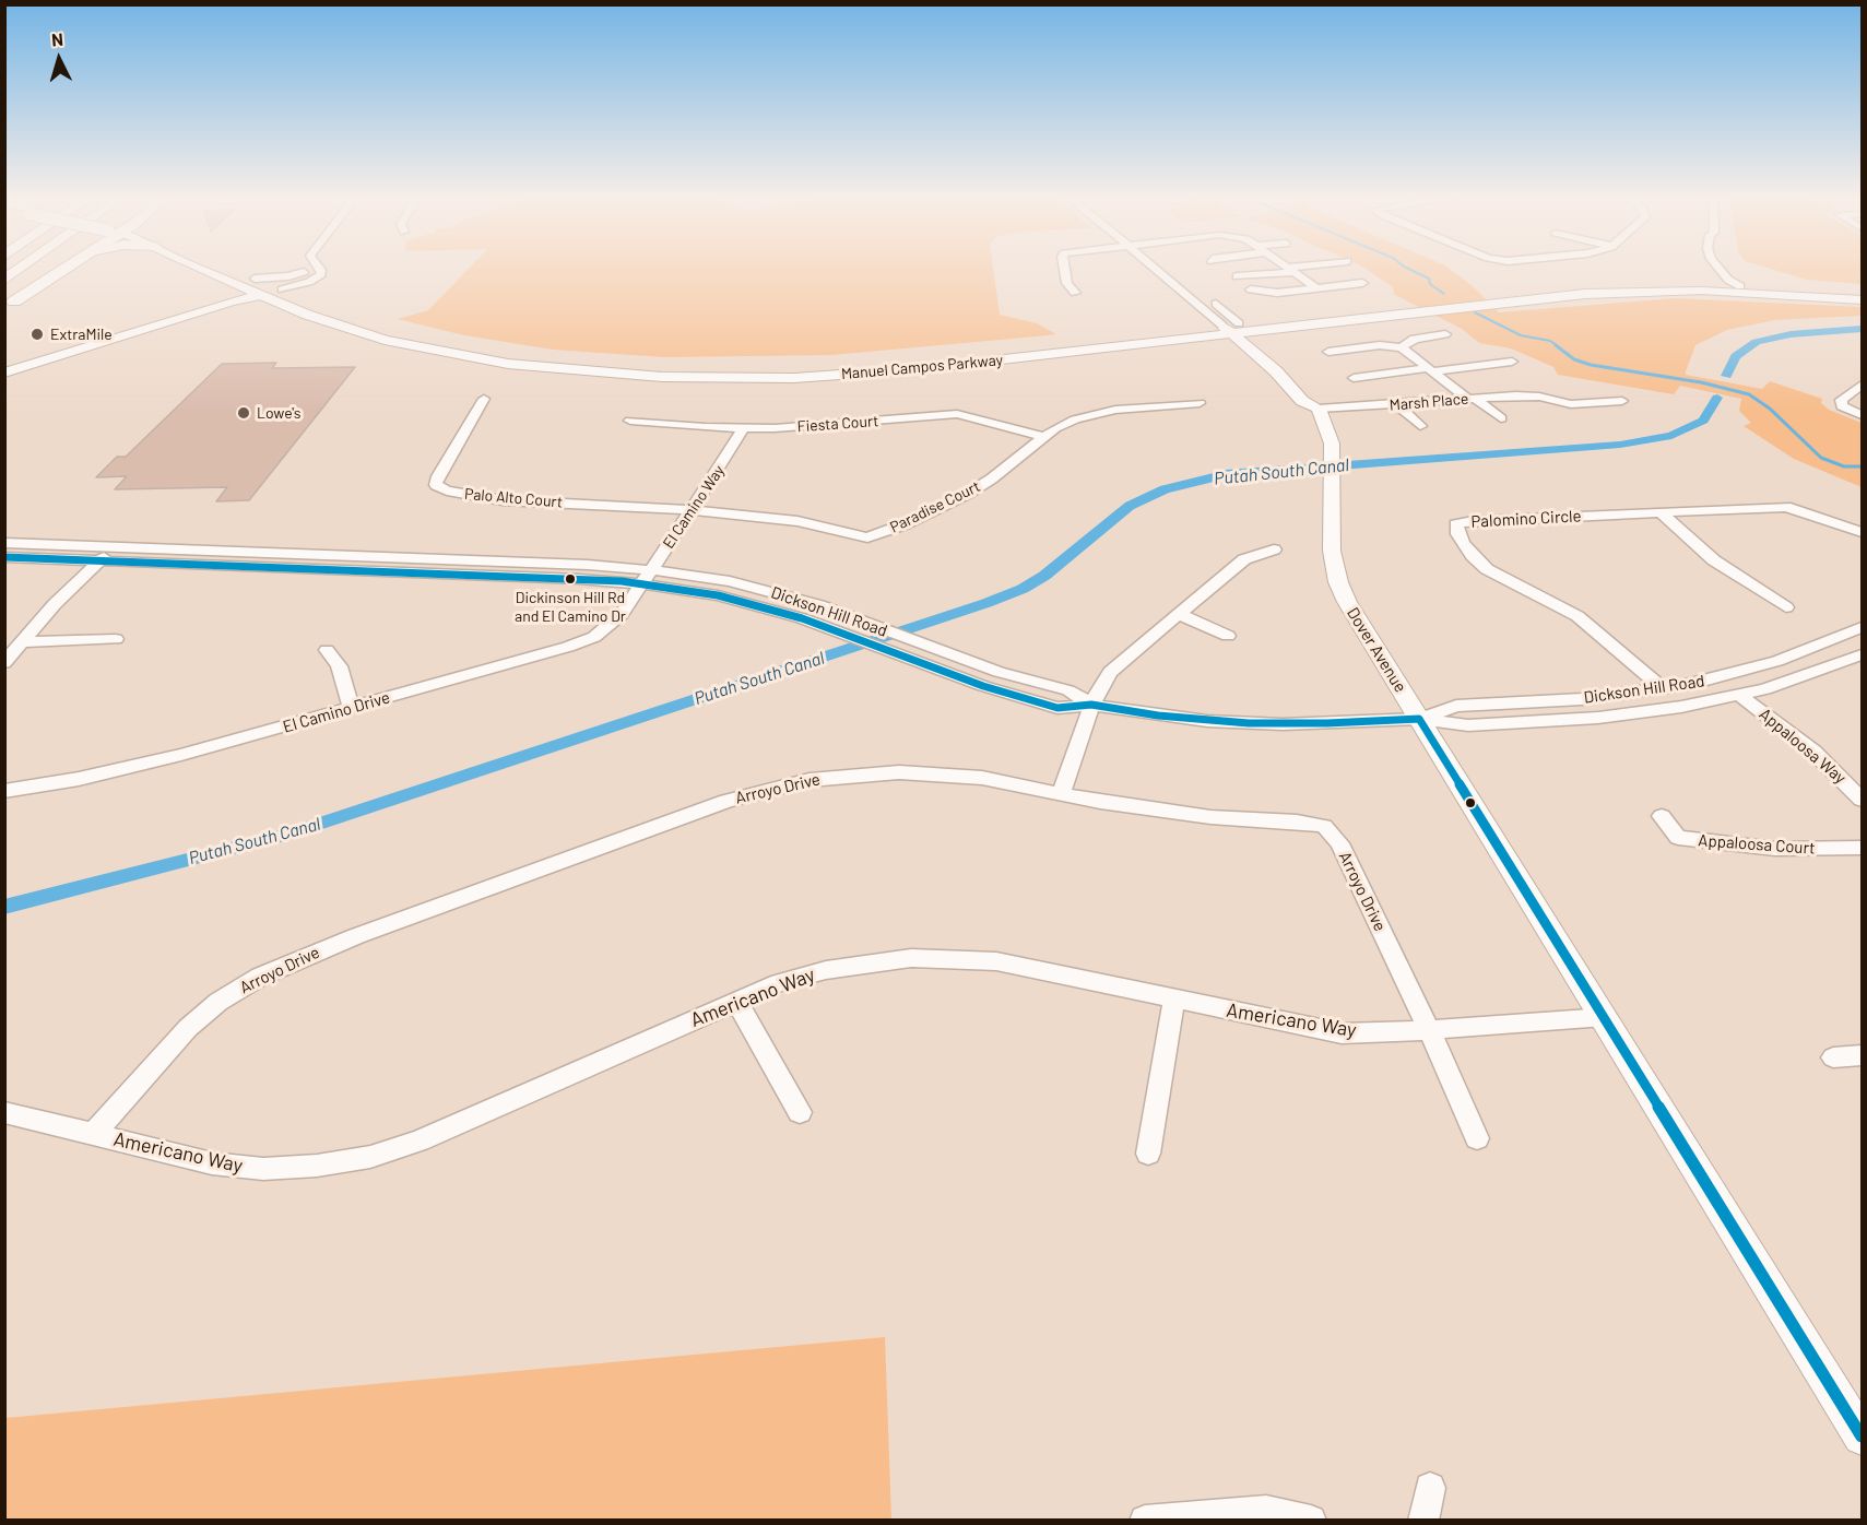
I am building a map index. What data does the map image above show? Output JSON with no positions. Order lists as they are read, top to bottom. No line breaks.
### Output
{"streets":{"main road":["Manuel Campos Parkway","Dover Avenue"],"street":["Marsh Place","Fiesta Court","Palo Alto Court","El Camino Way","Paradise Court","Palomino Circle","Dickson Hill Road","El Camino Drive","Appaloosa Way","Arroyo Drive","Appaloosa Court","Americano Way"]},"crossings":[["Marsh Place","Dover Avenue"],["Fiesta Court","El Camino Way"],["Fiesta Court","Paradise Court"],["Palo Alto Court","El Camino Way"],["Palo Alto Court","Paradise Court"],["El Camino Way","Paradise Court"],["El Camino Way","Dickson Hill Road"],["El Camino Way","El Camino Drive"],["Palomino Circle","Dickson Hill Road"],["Dickson Hill Road","Dover Avenue"],["Dickson Hill Road","El Camino Drive"],["Dickson Hill Road","Appaloosa Way"],["Dover Avenue","Americano Way"],["Arroyo Drive","Americano Way"]],"water":["Putah South Canal"],"places":["ExtraMile","Lowe's","Dickinson Hill Rd and El Camino Dr"],"north":"top"}
